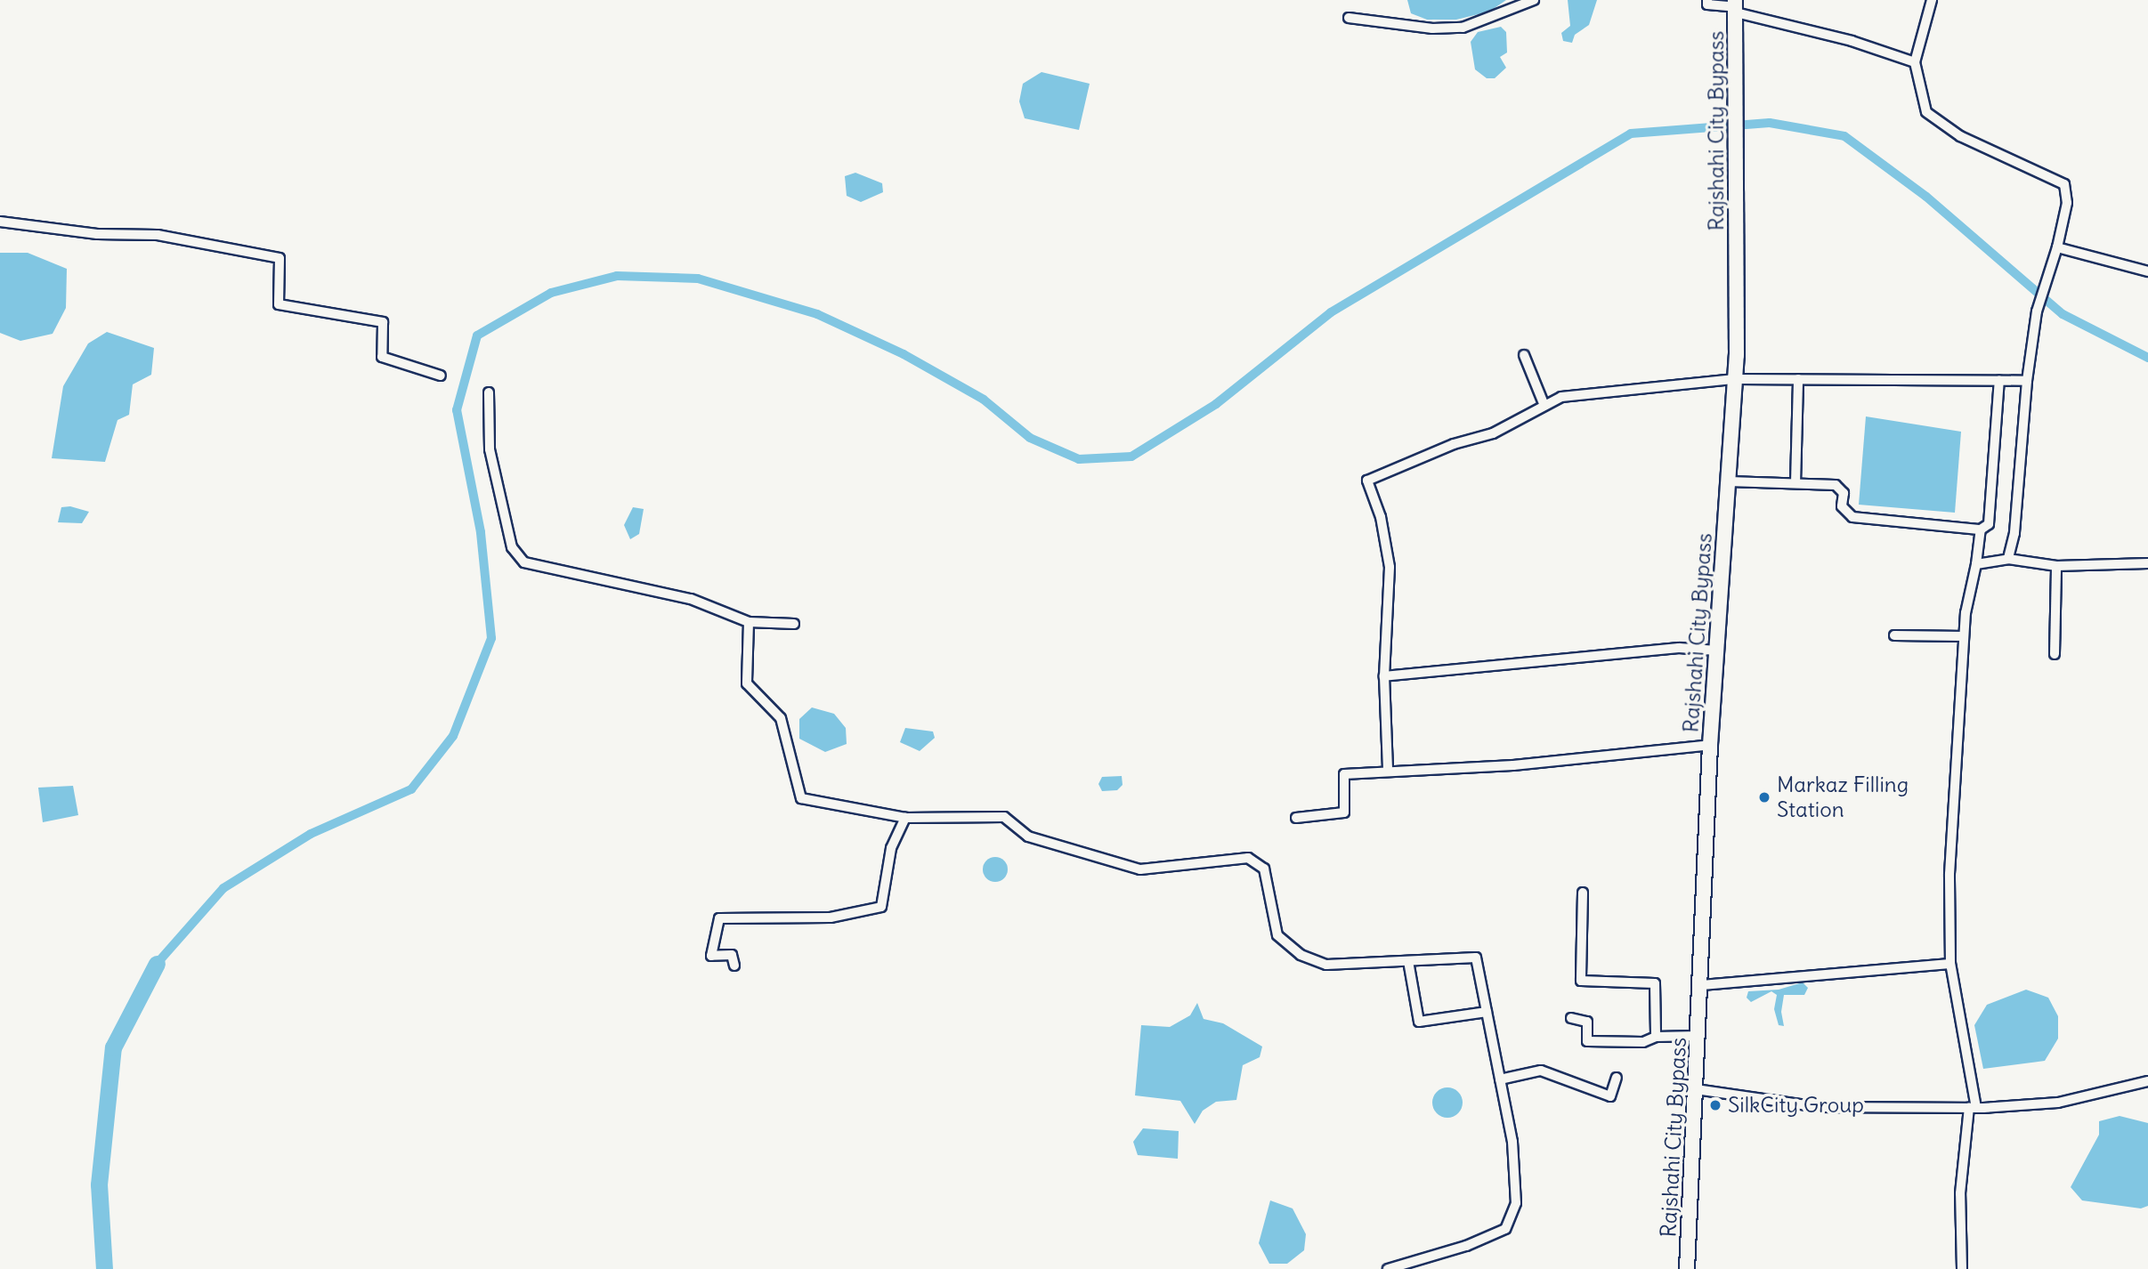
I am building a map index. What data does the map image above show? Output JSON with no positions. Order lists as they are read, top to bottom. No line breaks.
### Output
{"streets":{"highway":["Rajshahi City Bypass"]},"places":["Markaz Filling Station","SilkCity Group"]}
